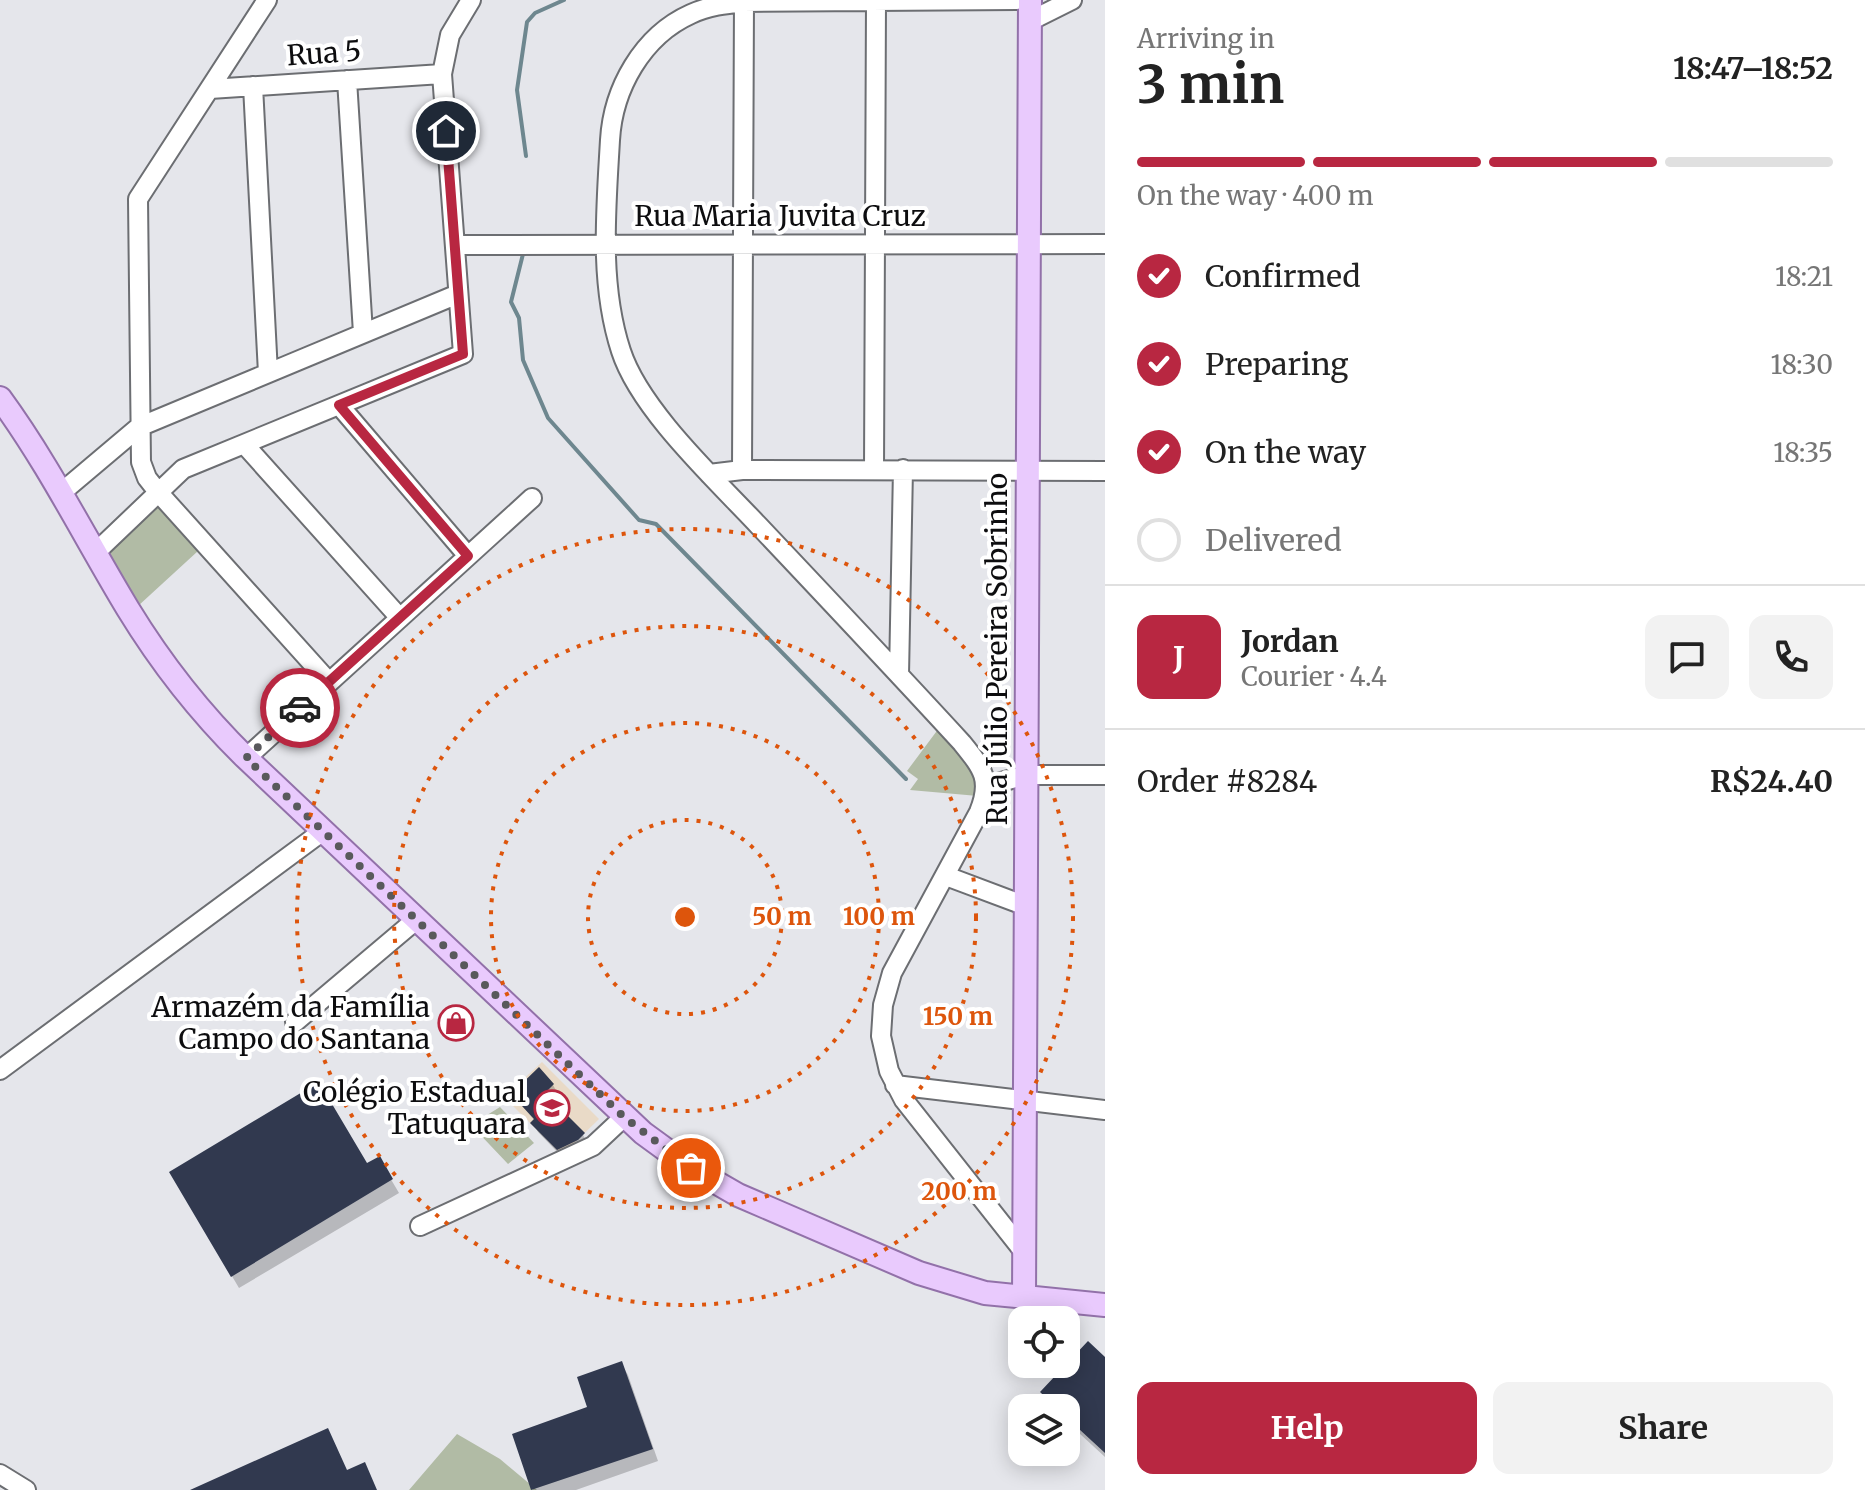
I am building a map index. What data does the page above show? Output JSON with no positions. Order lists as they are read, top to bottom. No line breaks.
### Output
{"streets":{"main road":["Rua Júlio Pereira Sobrinho"],"street":["Rua 5","Rua Maria Juvita Cruz"]},"crossings":[["Rua Maria Juvita Cruz","Rua Júlio Pereira Sobrinho"]],"places":{"shop":["Armazém da Família Campo do Santana"],"school or university":["Colégio Estadual Tatuquara"]},"page":{"heading":["3 min","Arriving in","18:47–18:52"],"panel":["Jordan","Courier · 4.4","Order #8284","R$24.40"],"bar":"On the way · 400 m","list":[["Confirmed","18:21"],["Preparing","18:30"],["On the way","18:35"],"Delivered"],"round":"J","buttons":["Help","Share"]},"rings":["50 m","100 m","150 m","200 m"]}
